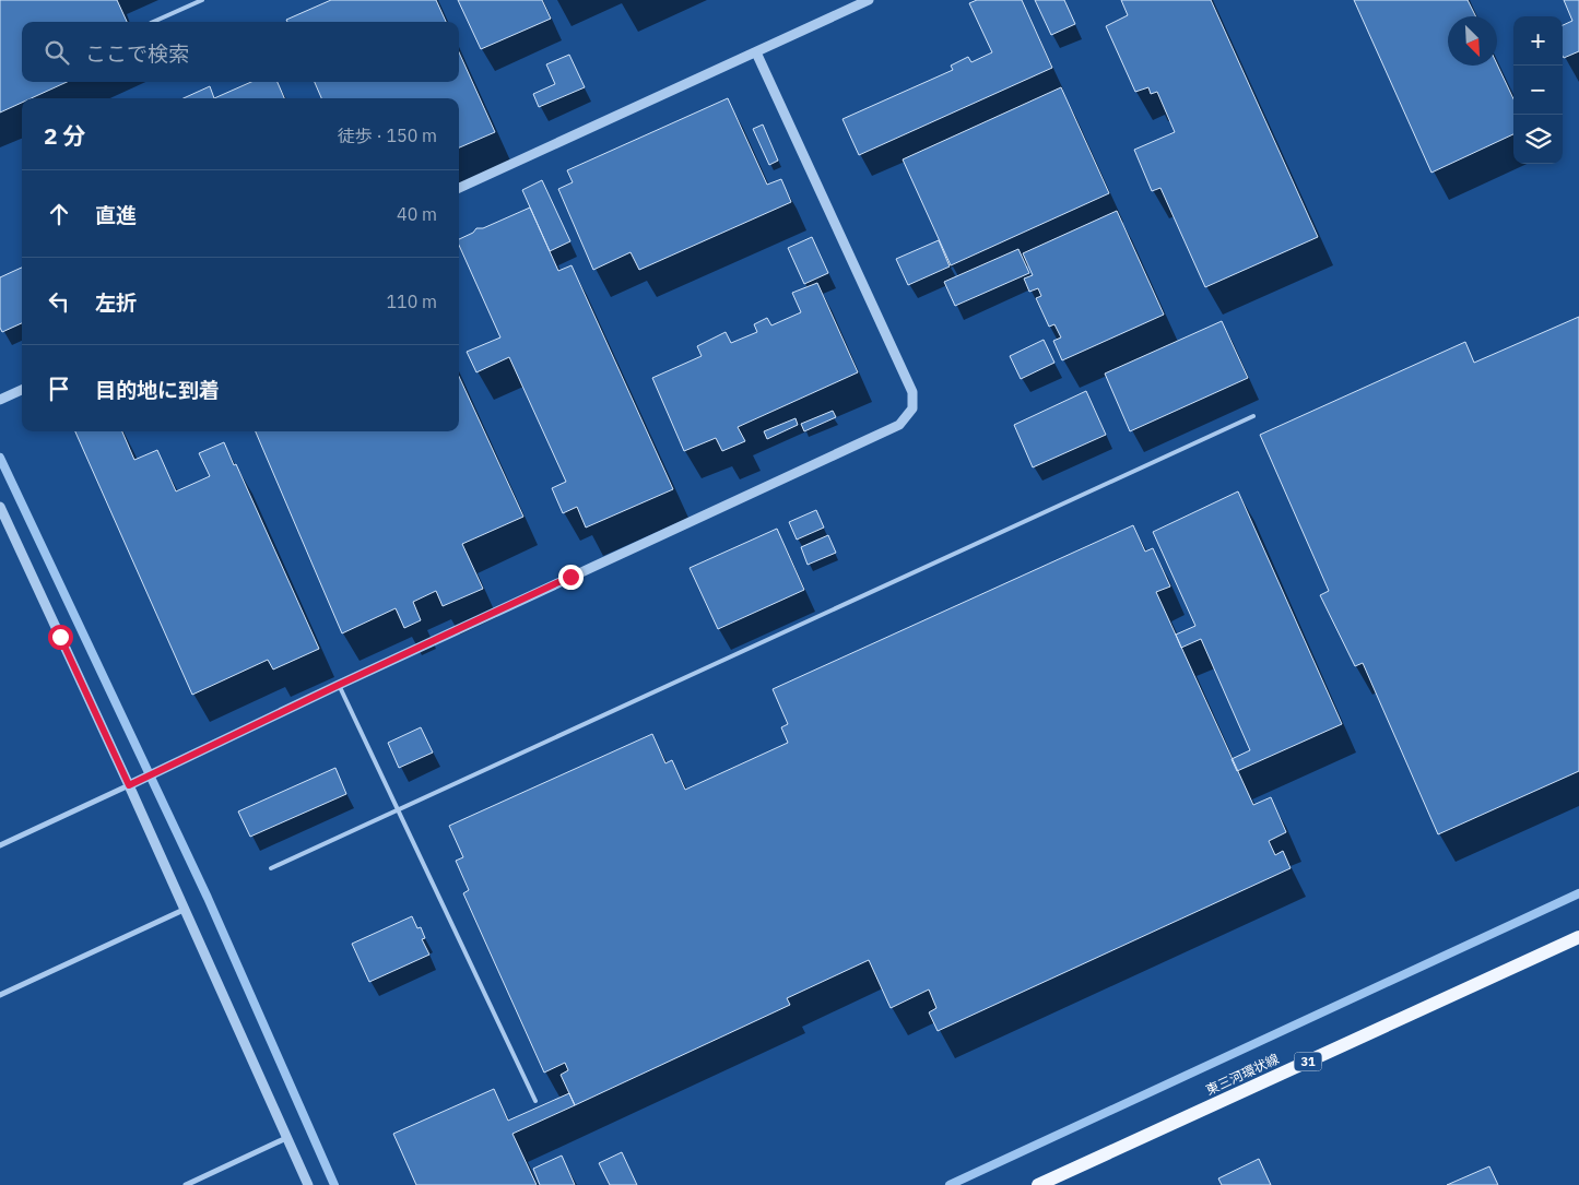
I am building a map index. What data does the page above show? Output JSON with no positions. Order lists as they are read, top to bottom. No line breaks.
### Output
{"streets":{"main road":["31","東三河環状線"]},"north":"bottom right","page":{"map_buttons":["+","−"],"search":"ここで検索","heading":["2 分","徒歩 · 150 m"],"list":[["直進","40 m"],["左折","110 m"],"目的地に到着"]}}
